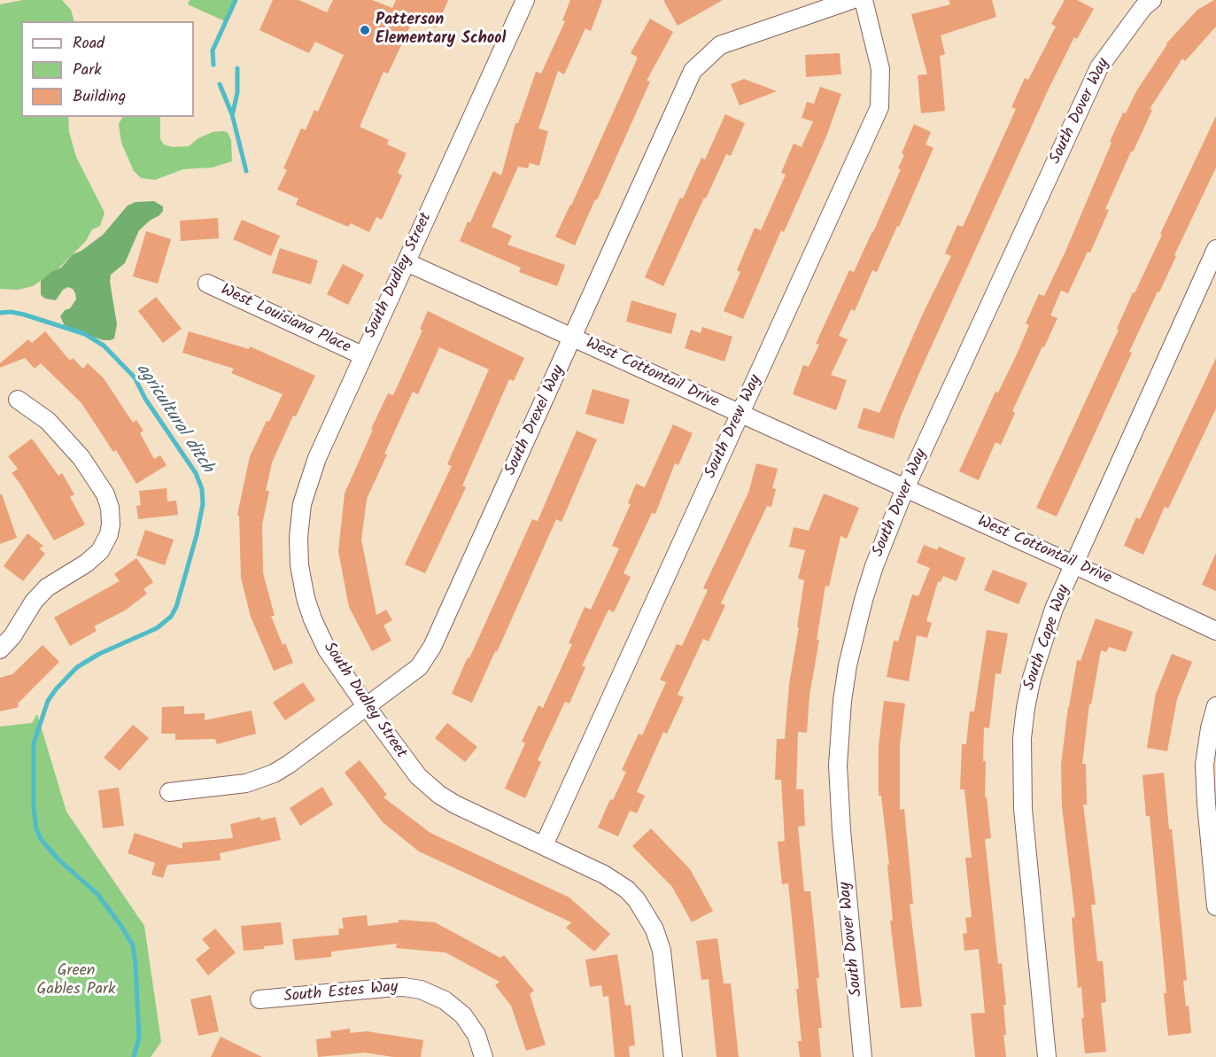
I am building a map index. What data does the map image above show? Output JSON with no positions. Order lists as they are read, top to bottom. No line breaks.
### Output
{"streets":{"street":["South Dover Way","South Dudley Street","West Louisiana Place","West Cottontail Drive","South Drexel Way","South Drew Way","South Cape Way","South Estes Way"]},"crossings":[["South Dover Way","West Cottontail Drive"],["South Dudley Street","West Louisiana Place"],["South Dudley Street","West Cottontail Drive"],["South Dudley Street","South Drexel Way"],["South Dudley Street","South Drew Way"],["West Cottontail Drive","South Drexel Way"],["West Cottontail Drive","South Drew Way"],["West Cottontail Drive","South Cape Way"]],"water":["agricultural ditch"],"parks":["Green Gables Park"],"places":["Patterson Elementary School"],"legend":["Road","Park","Building"]}
